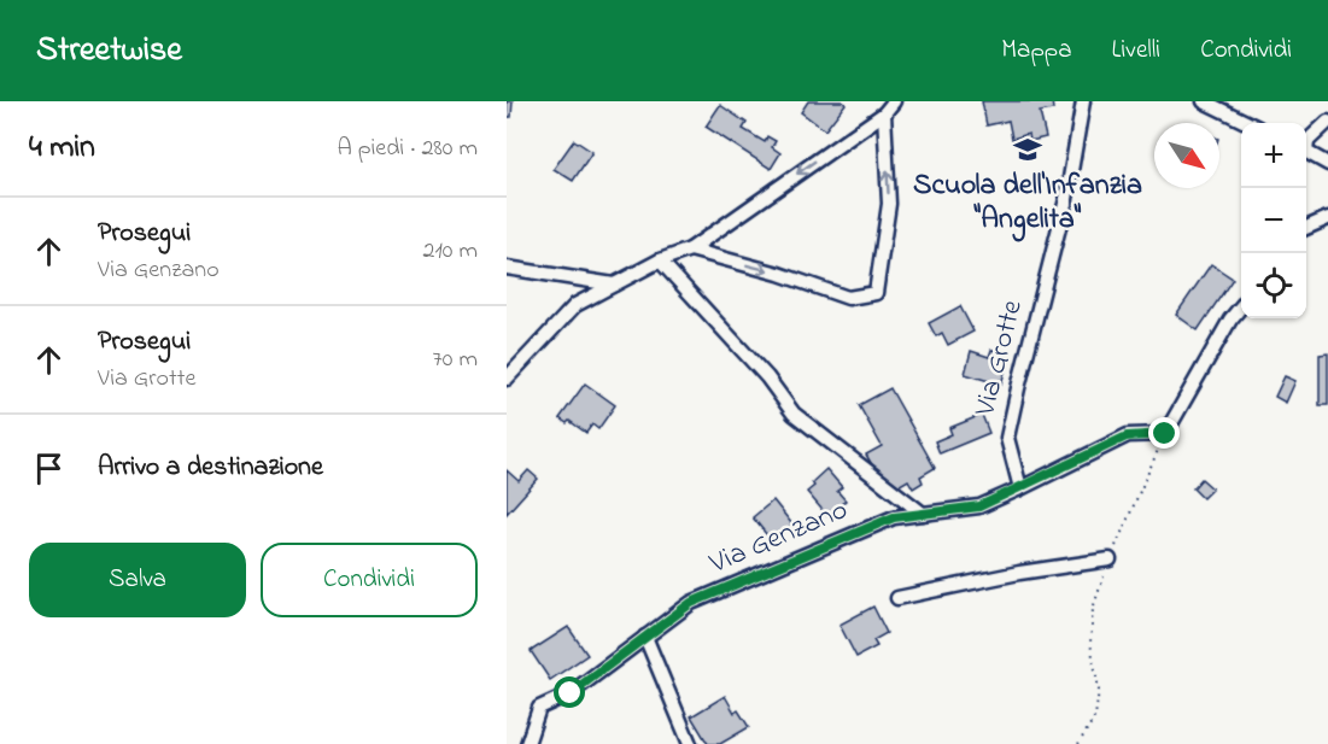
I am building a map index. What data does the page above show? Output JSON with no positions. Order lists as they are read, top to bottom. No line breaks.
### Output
{"streets":{"street":["Via Grotte","Via Genzano"]},"crossings":[["Via Grotte","Via Genzano"]],"places":{"school or university":["Scuola dell'Infanzia \"Angelita\""]},"north":"bottom right","page":{"header":"Streetwise","nav":["Mappa","Livelli","Condividi"],"heading":["4 min","A piedi · 280 m"],"map_buttons":["+","−"],"list":[["Prosegui","Via Genzano","210 m"],["Prosegui","Via Grotte","70 m"],"Arrivo a destinazione"],"buttons":["Salva","Condividi"]}}
